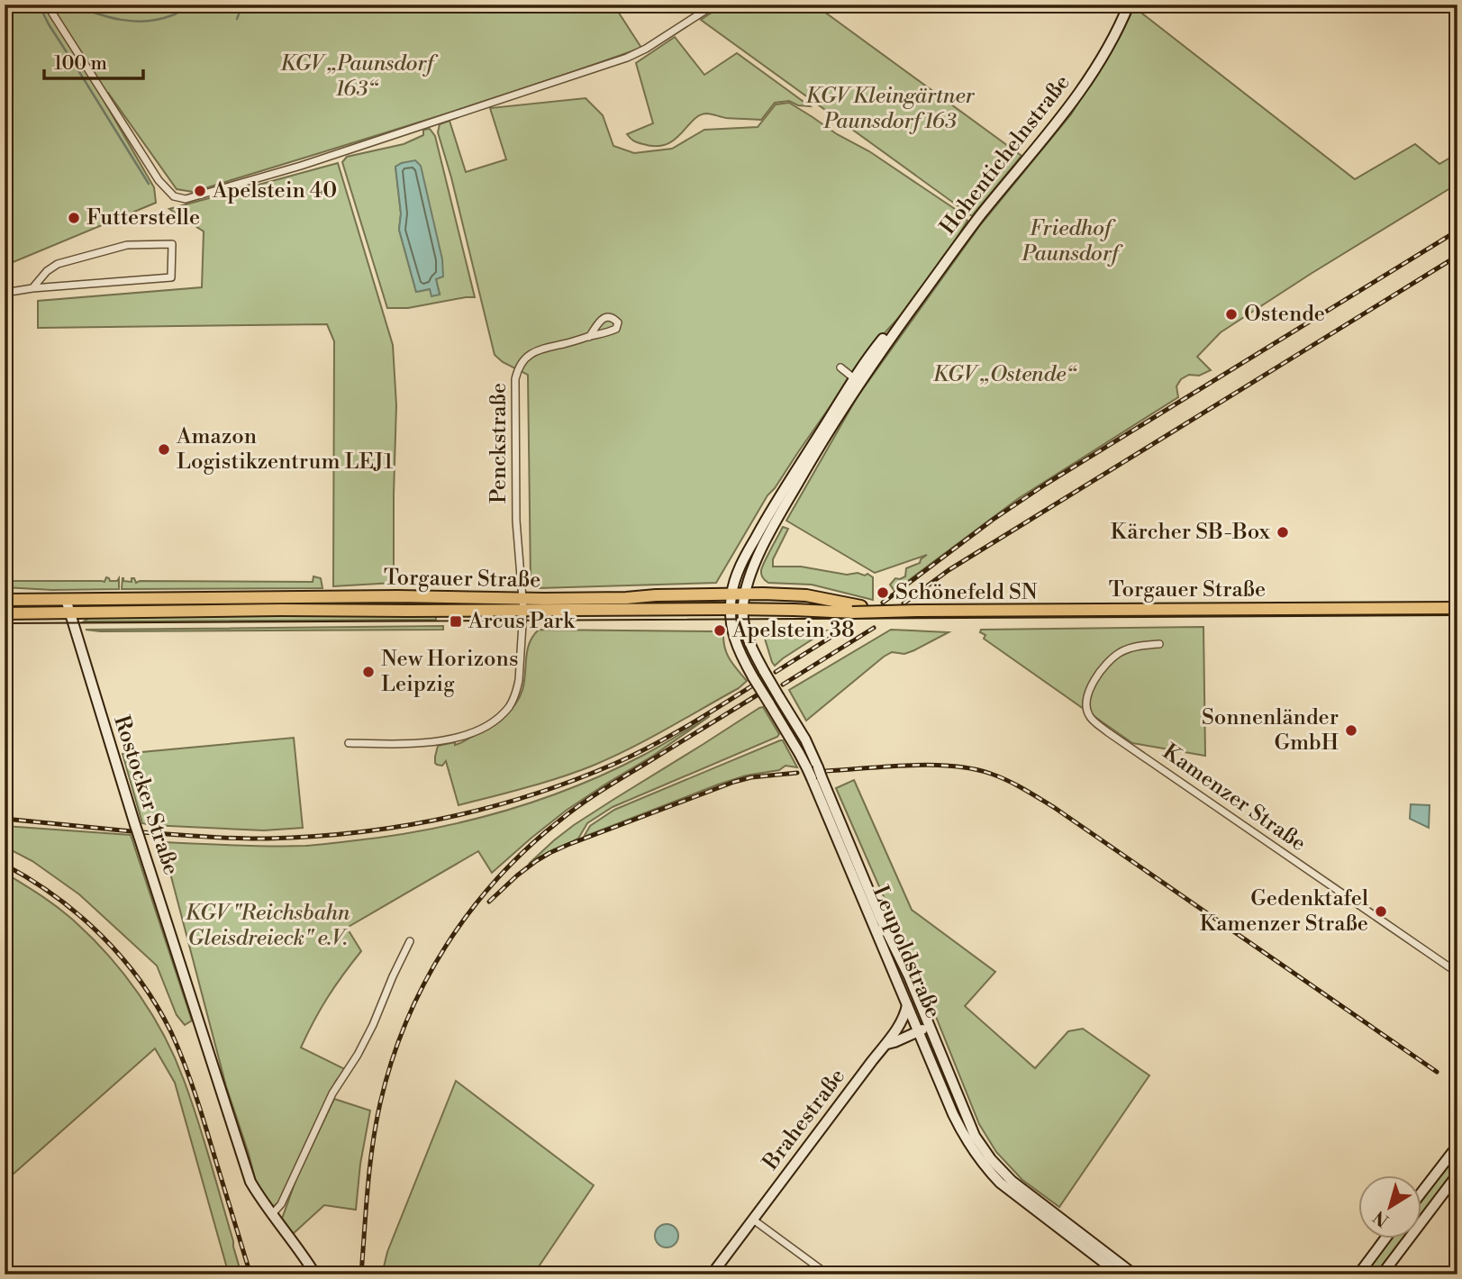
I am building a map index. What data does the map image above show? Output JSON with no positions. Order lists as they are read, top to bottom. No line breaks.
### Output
{"streets":{"main road":["Hohentichelnstraße","Torgauer Straße","Rostocker Straße","Leupoldstraße","Brahestraße"],"street":["Penckstraße","Kamenzer Straße"]},"crossings":[["Hohentichelnstraße","Torgauer Straße"],["Hohentichelnstraße","Leupoldstraße"],["Penckstraße","Torgauer Straße"],["Torgauer Straße","Rostocker Straße"],["Torgauer Straße","Leupoldstraße"],["Leupoldstraße","Brahestraße"]],"parks":["KGV „Paunsdorf 163“","KGV Kleingärtner Paunsdorf 163","Friedhof Paunsdorf","KGV „Ostende“","KGV \"Reichsbahn Gleisdreieck\" e.V."],"places":{"other":["Apelstein 40","Futterstelle","Ostende","Amazon Logistikzentrum LEJ1","Kärcher SB-Box","Schönefeld SN","Apelstein 38","New Horizons Leipzig","Sonnenländer GmbH","Gedenktafel Kamenzer Straße"],"transit":["Arcus Park"]},"scale_bar":"100 m","north":"bottom left"}
